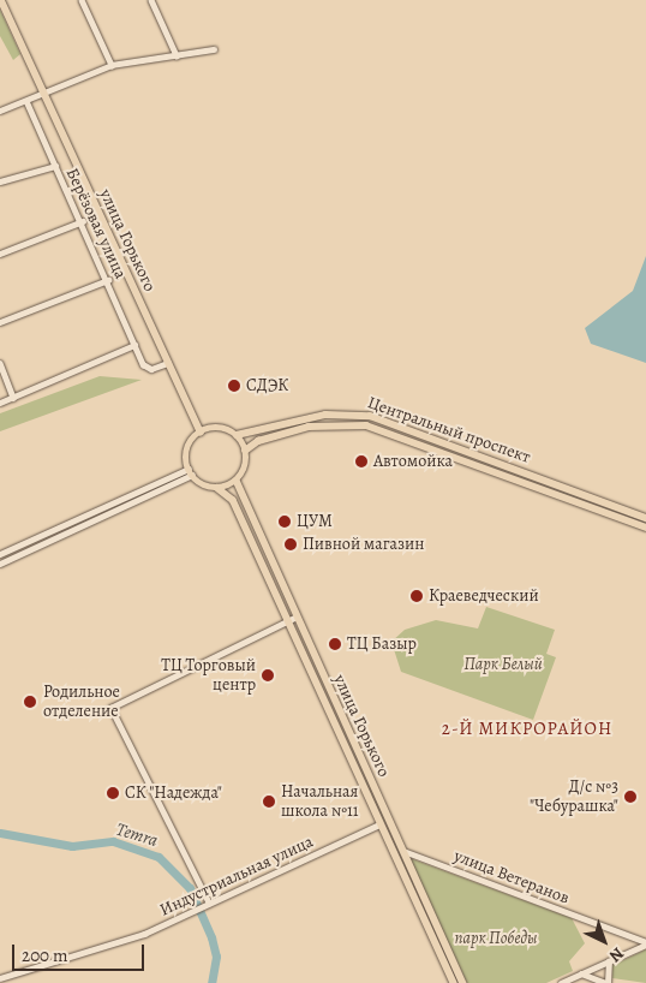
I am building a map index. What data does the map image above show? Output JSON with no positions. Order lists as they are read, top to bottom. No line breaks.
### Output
{"streets":{"main road":["улица Горького","Центральный проспект"],"street":["Берёзовая улица","Индустриальная улица","улица Ветеранов"]},"crossings":[["Берёзовая улица","улица Горького"],["улица Горького","Центральный проспект"],["улица Горького","Индустриальная улица"],["улица Горького","улица Ветеранов"]],"districts":["2-Й МИКРОРАЙОН"],"water":["Temra"],"parks":["Парк Белый","парк Победы"],"places":["СДЭК","Автомойка","ЦУМ","Пивной магазин","Краеведческий","ТЦ Базыр","ТЦ Торговый центр","Родильное отделение","СК \"Надежда\"","Д/c №3 \"Чебурашка\"","Начальная школа №11"],"scale_bar":"200 m","north":"bottom right"}
